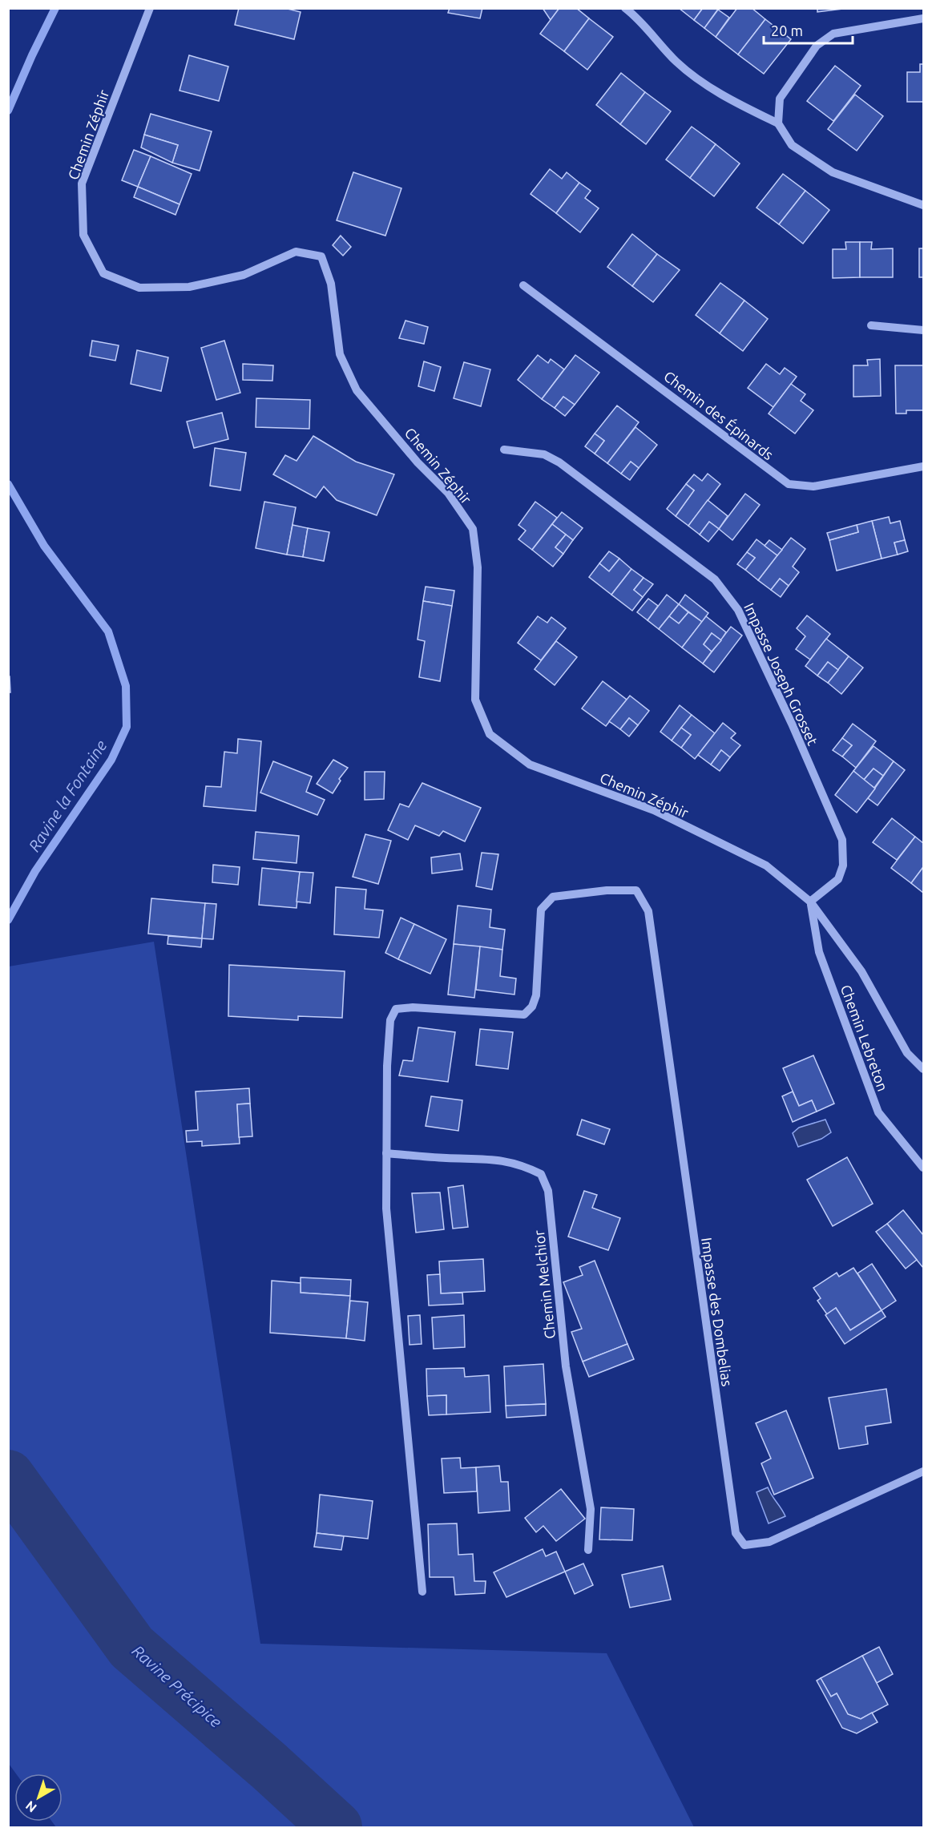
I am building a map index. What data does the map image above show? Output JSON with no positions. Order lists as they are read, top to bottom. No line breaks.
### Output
{"streets":{"street":["Chemin Zéphir","Chemin des Épinards","Impasse Joseph Grosset","Chemin Lebreton","Chemin Melchior","Impasse des Dombelias"]},"crossings":[["Chemin Zéphir","Impasse Joseph Grosset"],["Chemin Zéphir","Chemin Lebreton"],["Impasse Joseph Grosset","Chemin Lebreton"],["Chemin Melchior","Impasse des Dombelias"]],"water":["Ravine la Fontaine","Ravine Précipice"],"scale_bar":"20 m","north":"bottom left"}
